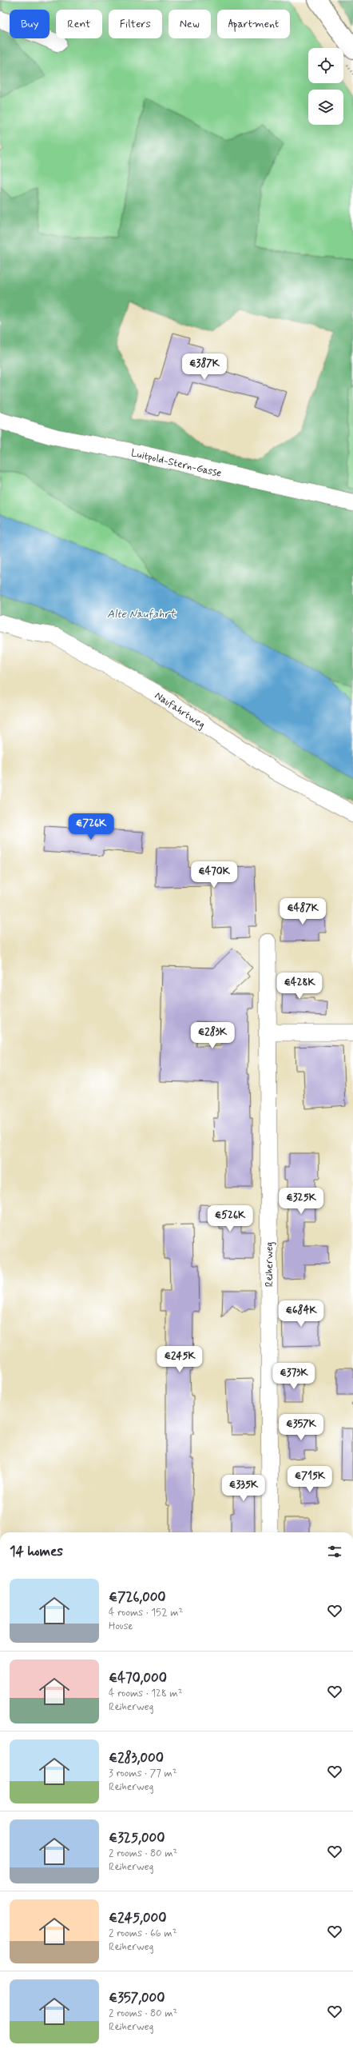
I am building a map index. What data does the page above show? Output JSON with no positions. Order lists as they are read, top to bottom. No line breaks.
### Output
{"streets":{"street":["Luitpold-Stern-Gasse","Naufahrtweg","Reiherweg"]},"water":["Alte Naufahrt"],"page":{"chip":["Buy","Rent","Filters","New","Apartment"],"price":["€387K","€726K","€470K","€487K","€428K","€283K","€325K","€526K","€684K","€245K","€373K","€357K","€715K","€335K"],"heading":"14 homes","list":[{"name":"€726,000","note":"4 rooms · 152 m² · House"},{"name":"€470,000","note":"4 rooms · 128 m² · Reiherweg"},{"name":"€283,000","note":"3 rooms · 77 m² · Reiherweg"},{"name":"€325,000","note":"2 rooms · 80 m² · Reiherweg"},{"name":"€245,000","note":"2 rooms · 66 m² · Reiherweg"},{"name":"€357,000","note":"2 rooms · 80 m² · Reiherweg"}]}}
